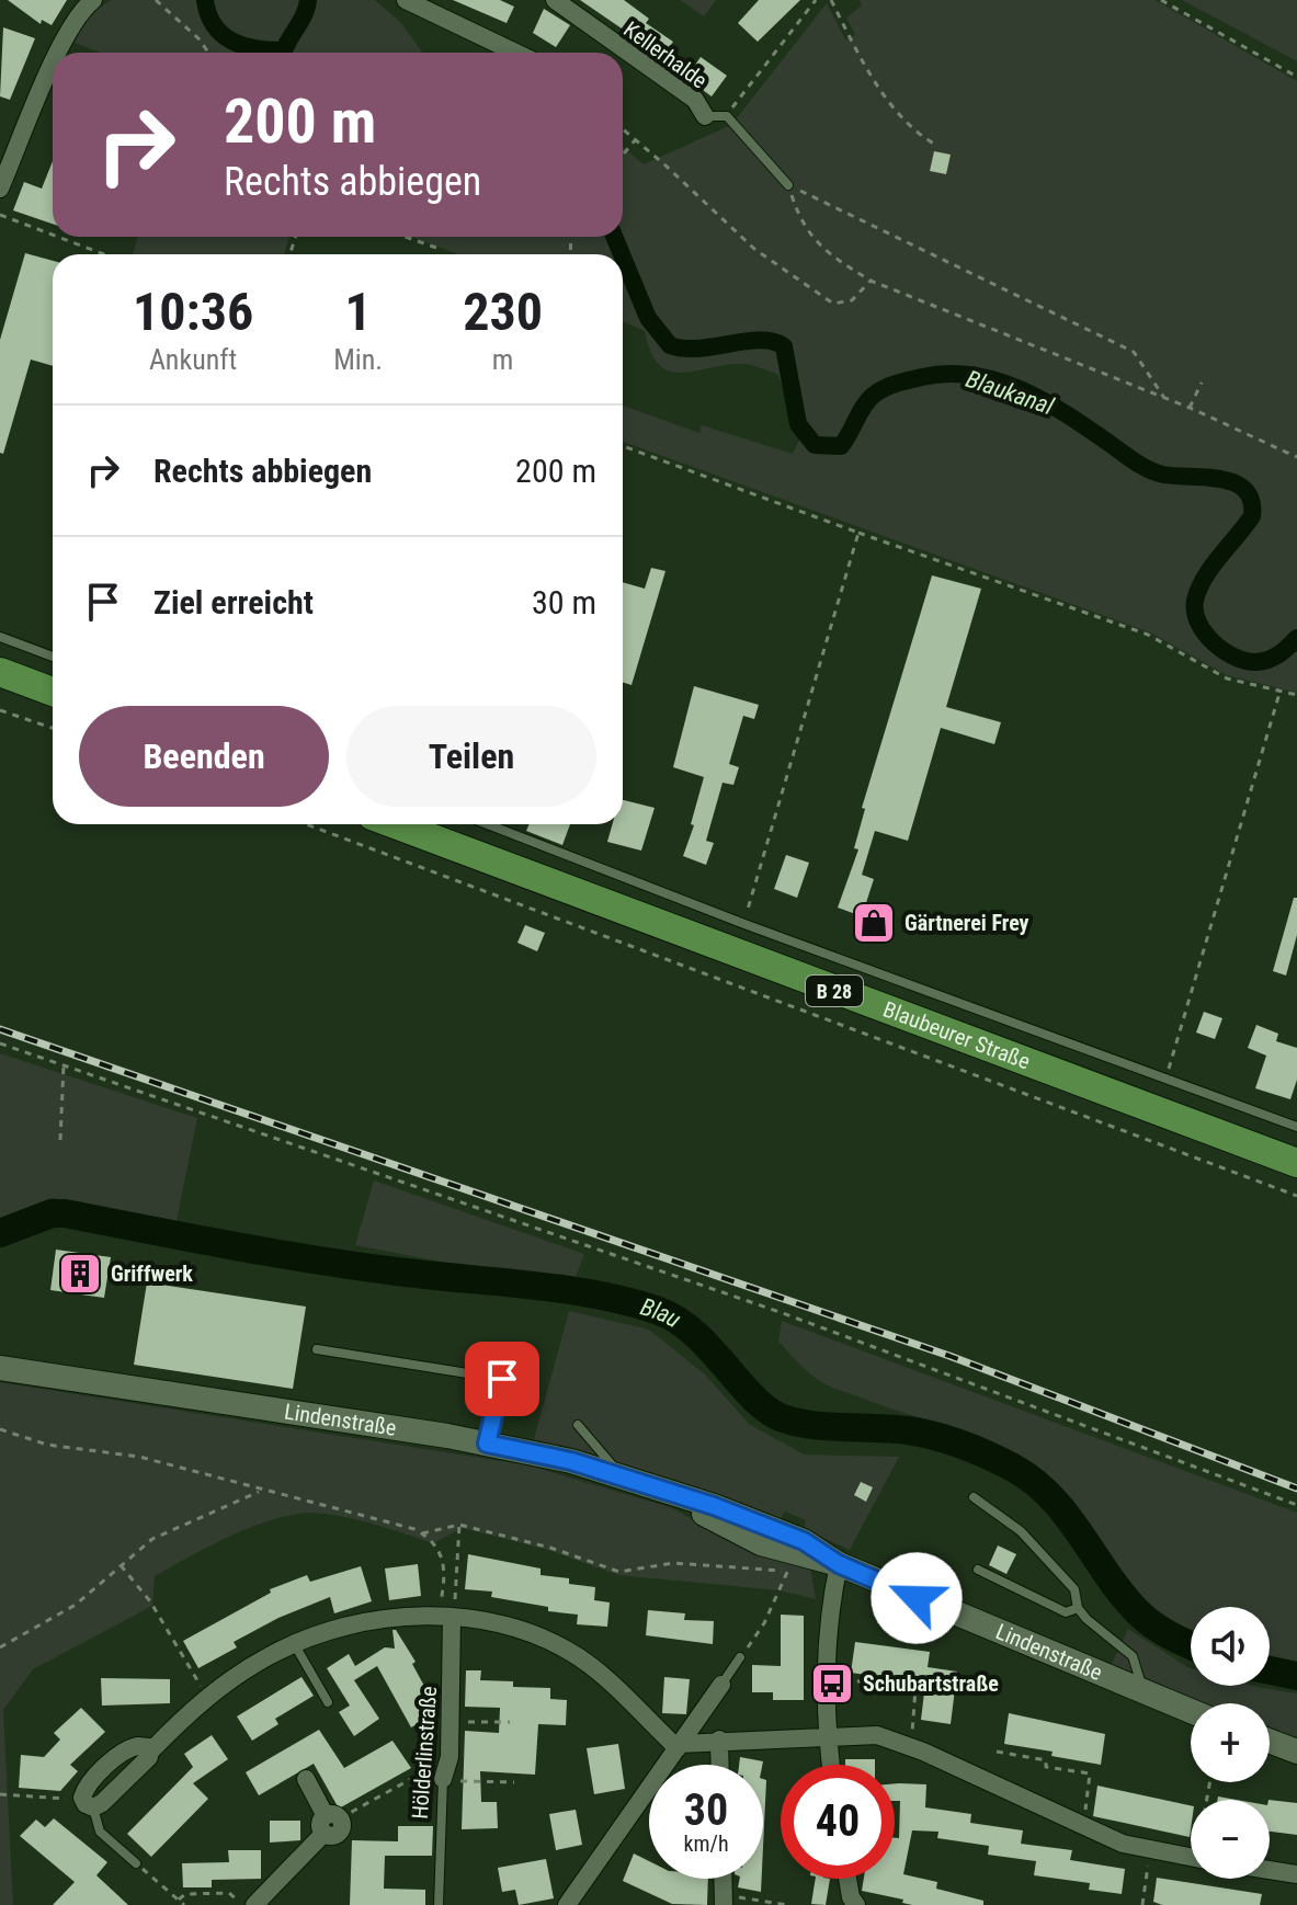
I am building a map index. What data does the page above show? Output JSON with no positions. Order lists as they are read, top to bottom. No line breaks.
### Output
{"streets":{"main road":["B 28","Blaubeurer Straße"],"street":["Kellerhalde","Lindenstraße","Hölderlinstraße"]},"water":["Blaukanal","Blau"],"places":{"shop":["Gärtnerei Frey"],"building":["Griffwerk"],"bus stop":["Schubartstraße"]},"page":{"turn":["200 m","Rechts abbiegen"],"eta":["10:36","Ankunft","1","Min.","230","m"],"list":[{"name":"Rechts abbiegen","value":"200 m"},{"name":"Ziel erreicht","value":"30 m"}],"buttons":["Beenden","Teilen"],"map_buttons":["+","−"],"speed":"30 km/h","limit":"40"}}
